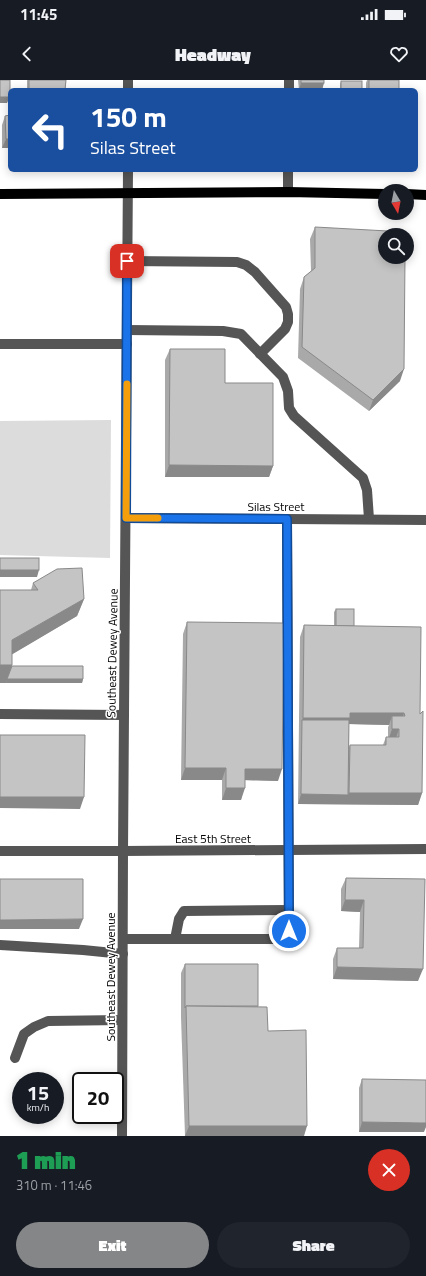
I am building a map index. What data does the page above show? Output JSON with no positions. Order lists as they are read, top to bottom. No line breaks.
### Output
{"streets":{"street":["Silas Street","Southeast Dewey Avenue","East 5th Street"]},"crossings":[["Silas Street","Southeast Dewey Avenue"],["Southeast Dewey Avenue","East 5th Street"]],"north":"bottom","page":{"status":"11:45","header":"Headway","turn":["150 m","Silas Street"],"speed":"15 km/h","limit":"20","heading":["1 min","310 m · 11:46"],"buttons":["Exit","Share"]}}
